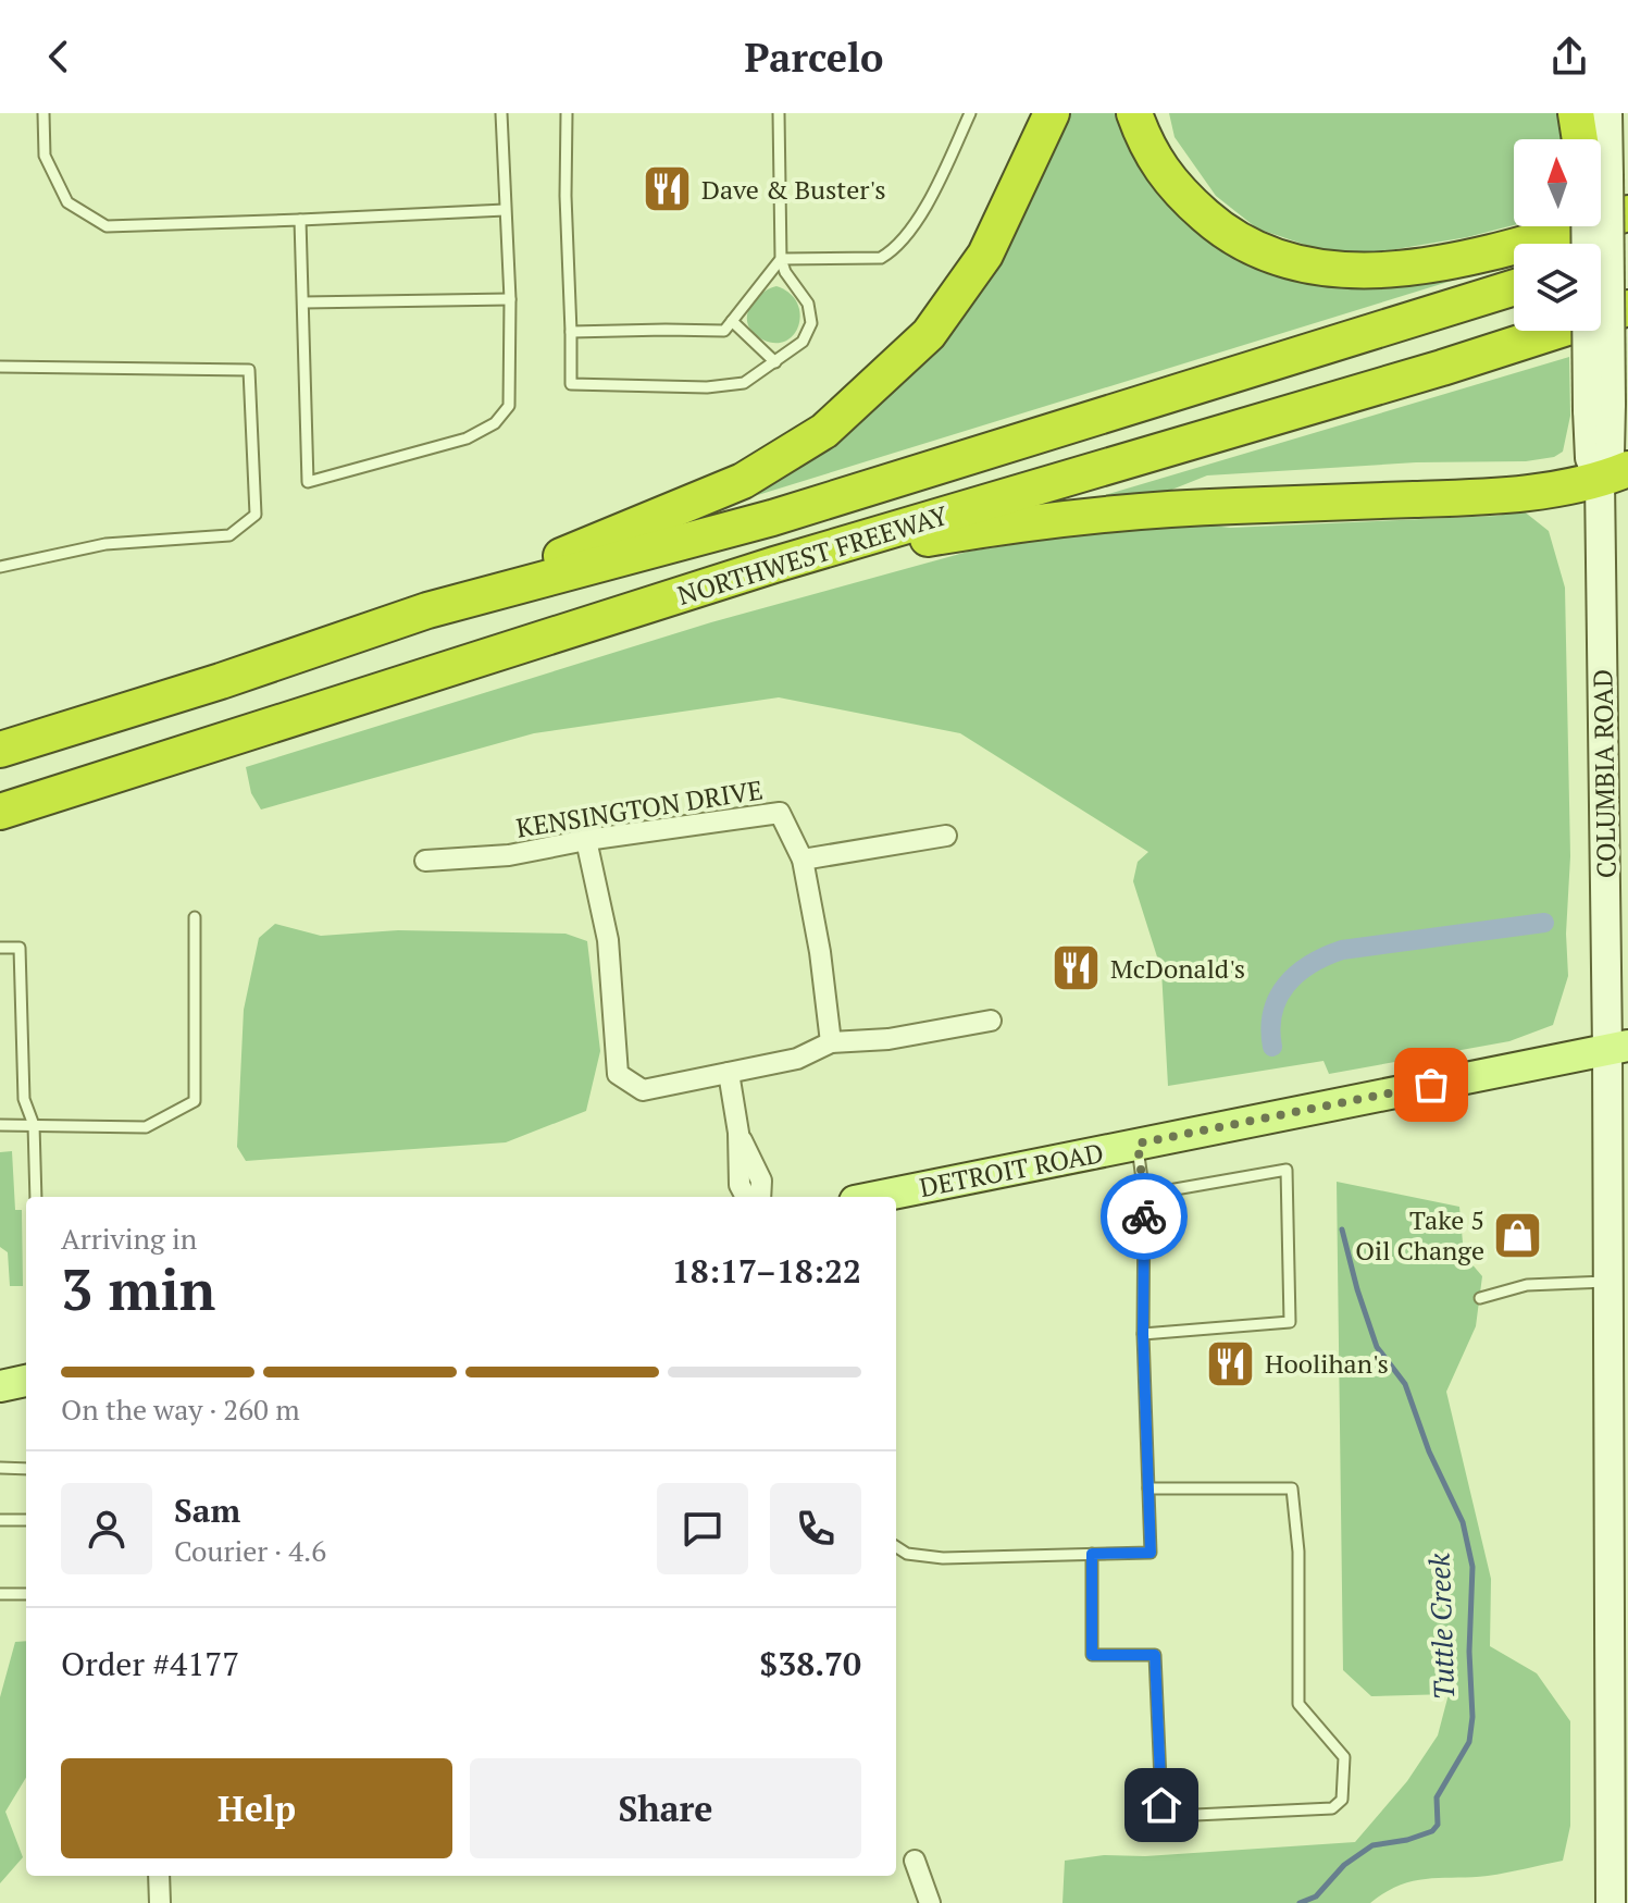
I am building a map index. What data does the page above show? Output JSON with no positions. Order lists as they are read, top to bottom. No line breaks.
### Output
{"streets":{"highway":["NORTHWEST FREEWAY"],"main road":["COLUMBIA ROAD","DETROIT ROAD"],"street":["KENSINGTON DRIVE"]},"crossings":[["COLUMBIA ROAD","DETROIT ROAD"]],"water":["Tuttle Creek"],"places":{"restaurant":["Dave & Buster's","McDonald's","Hoolihan's"],"shop":["Take 5 Oil Change"]},"north":"top","page":{"header":"Parcelo","heading":["3 min","Arriving in","18:17–18:22"],"panel":["Sam","Courier · 4.6","Order #4177","$38.70"],"bar":"On the way · 260 m","buttons":["Help","Share"]}}
